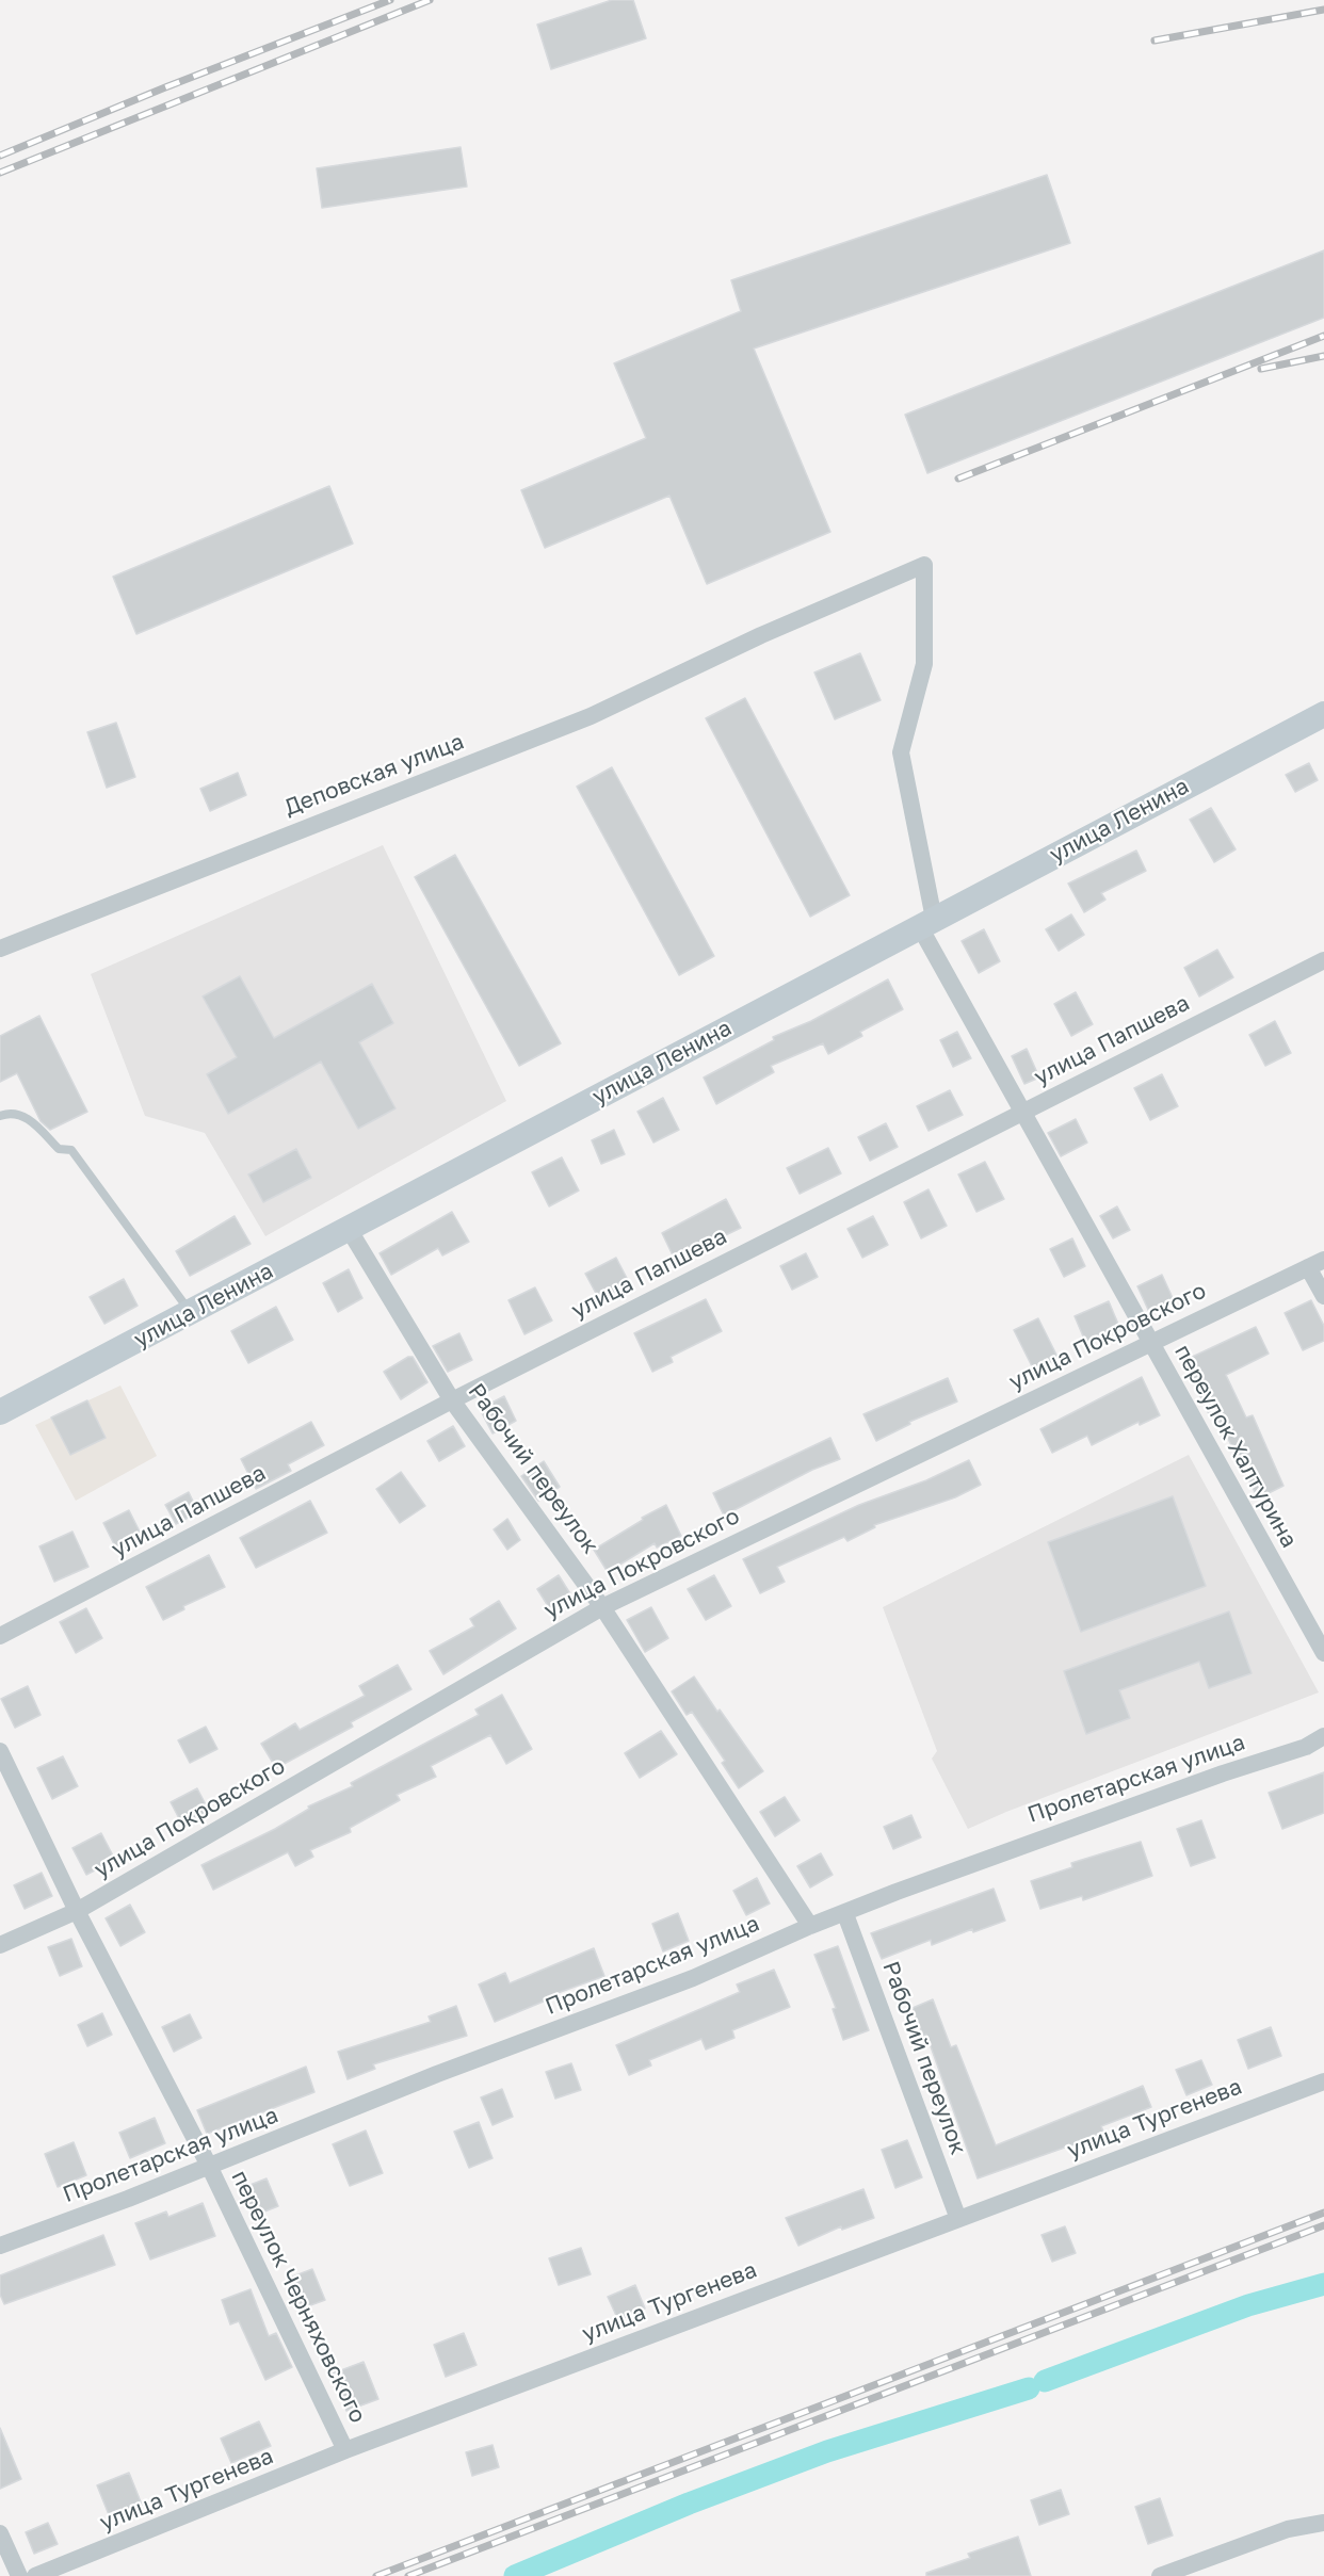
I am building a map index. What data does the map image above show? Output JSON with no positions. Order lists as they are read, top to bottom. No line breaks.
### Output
{"streets":{"main road":["улица Ленина"],"street":["Деповская улица","улица Папшева","улица Покровского","переулок Халтурина","Рабочий переулок","Пролетарская улица","улица Тургенева","переулок Черняховского"]},"crossings":[["Деповская улица","улица Ленина"],["Деповская улица","переулок Халтурина"],["улица Ленина","переулок Халтурина"],["улица Ленина","Рабочий переулок"],["улица Папшева","переулок Халтурина"],["улица Папшева","Рабочий переулок"],["улица Покровского","переулок Халтурина"],["улица Покровского","Рабочий переулок"],["улица Покровского","переулок Черняховского"],["Рабочий переулок","Пролетарская улица"],["Рабочий переулок","улица Тургенева"],["Пролетарская улица","переулок Черняховского"],["улица Тургенева","переулок Черняховского"]]}
